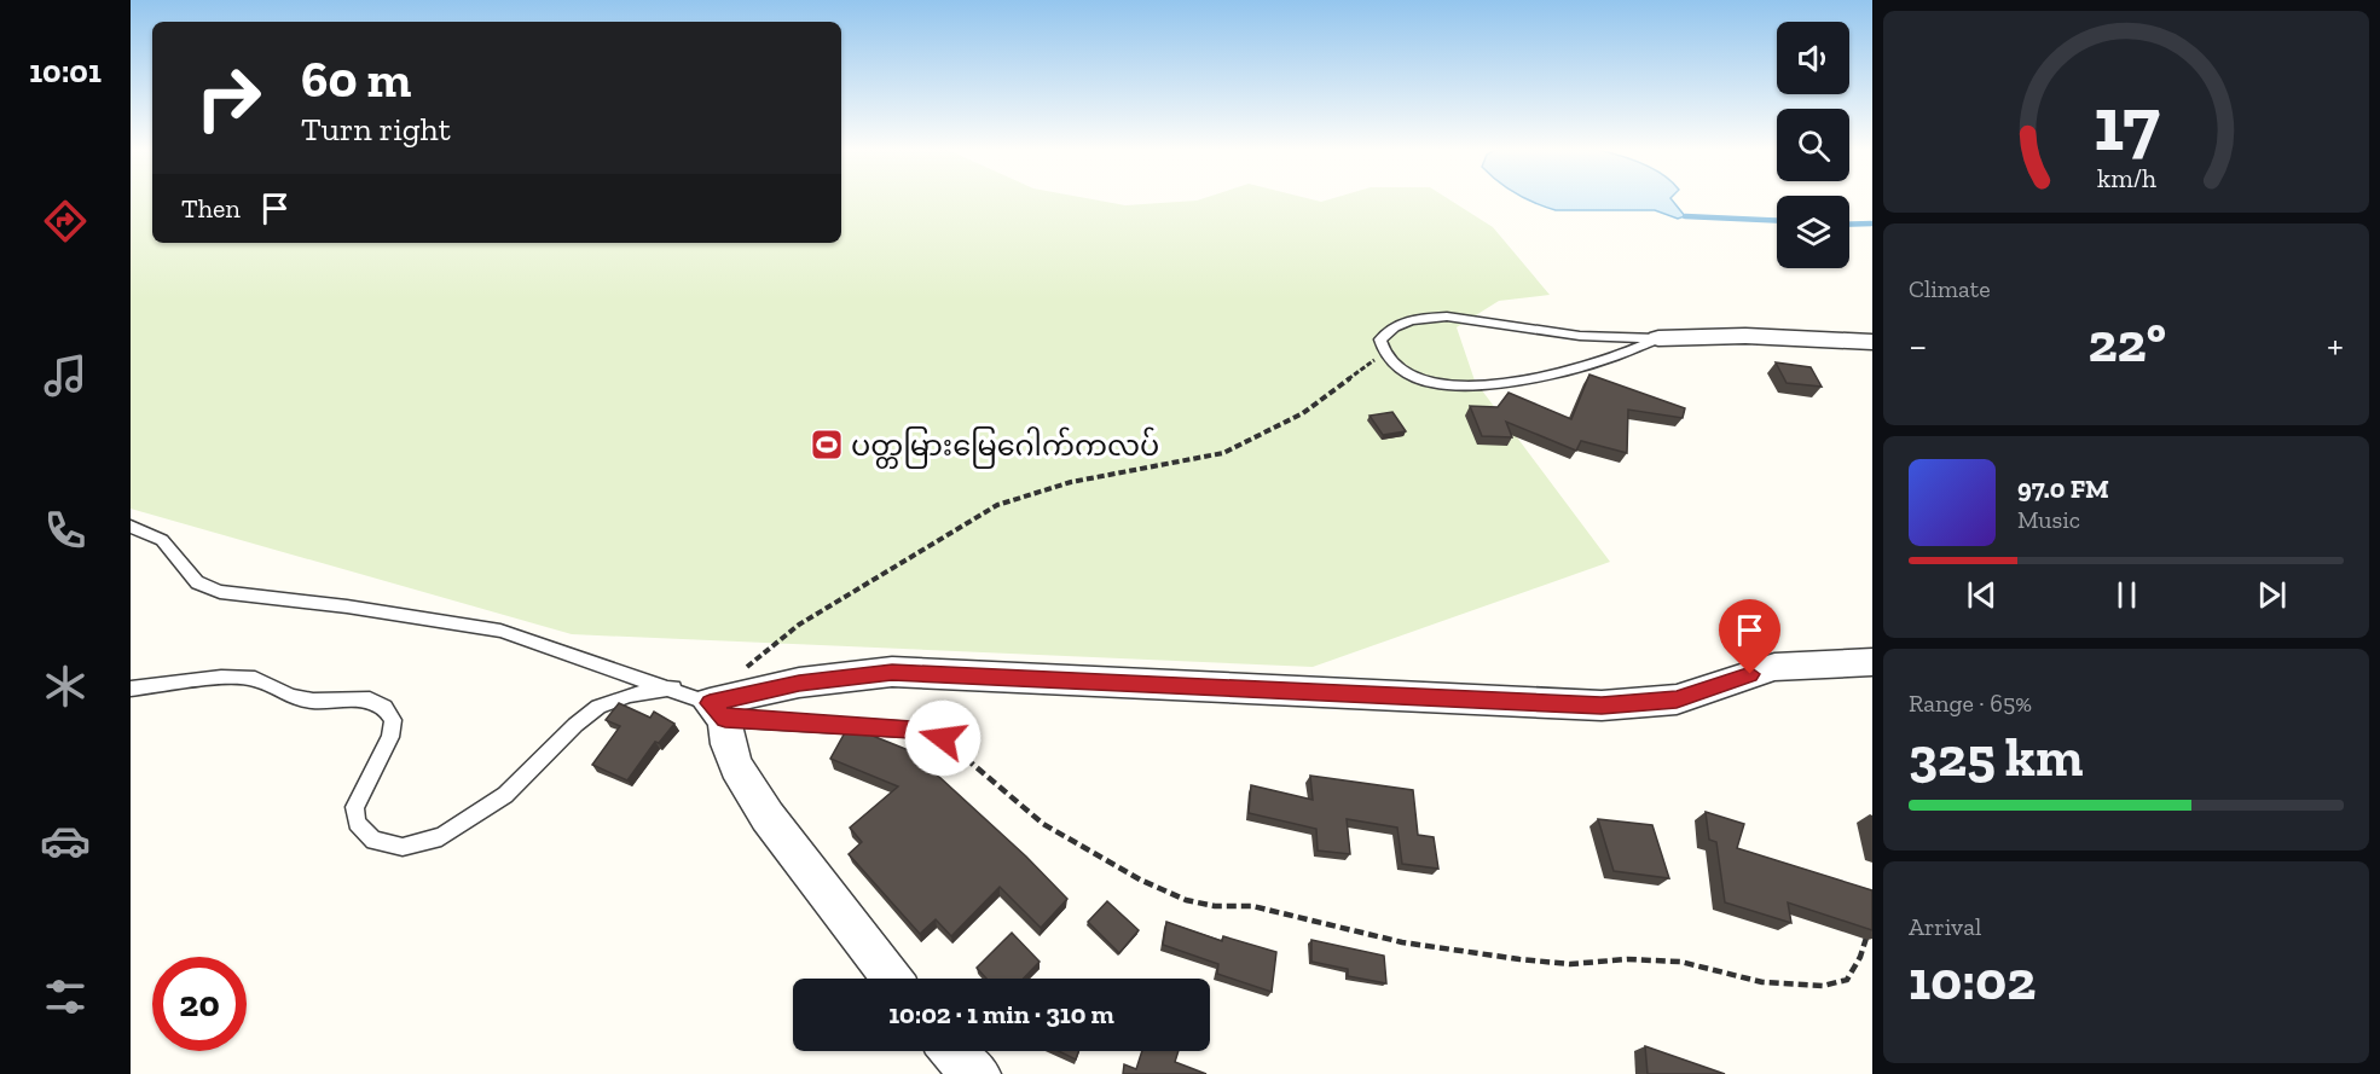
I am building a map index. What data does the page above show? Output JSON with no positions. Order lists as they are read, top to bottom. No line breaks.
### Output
{"places":{"sports":["ပတ္တမြားမြေဂေါက်ကလပ်"]},"page":{"tabs":"10:01","turn":["60 m","Turn right"],"then":"Then","tile":["Climate",["Range · 65%","325 km"],["Arrival","10:02"]],"heat":["−","22°","+"],"song":["97.0 FM","Music"],"limit":"20","trip":"10:02 · 1 min · 310 m","gauge":["17","km/h"]}}
